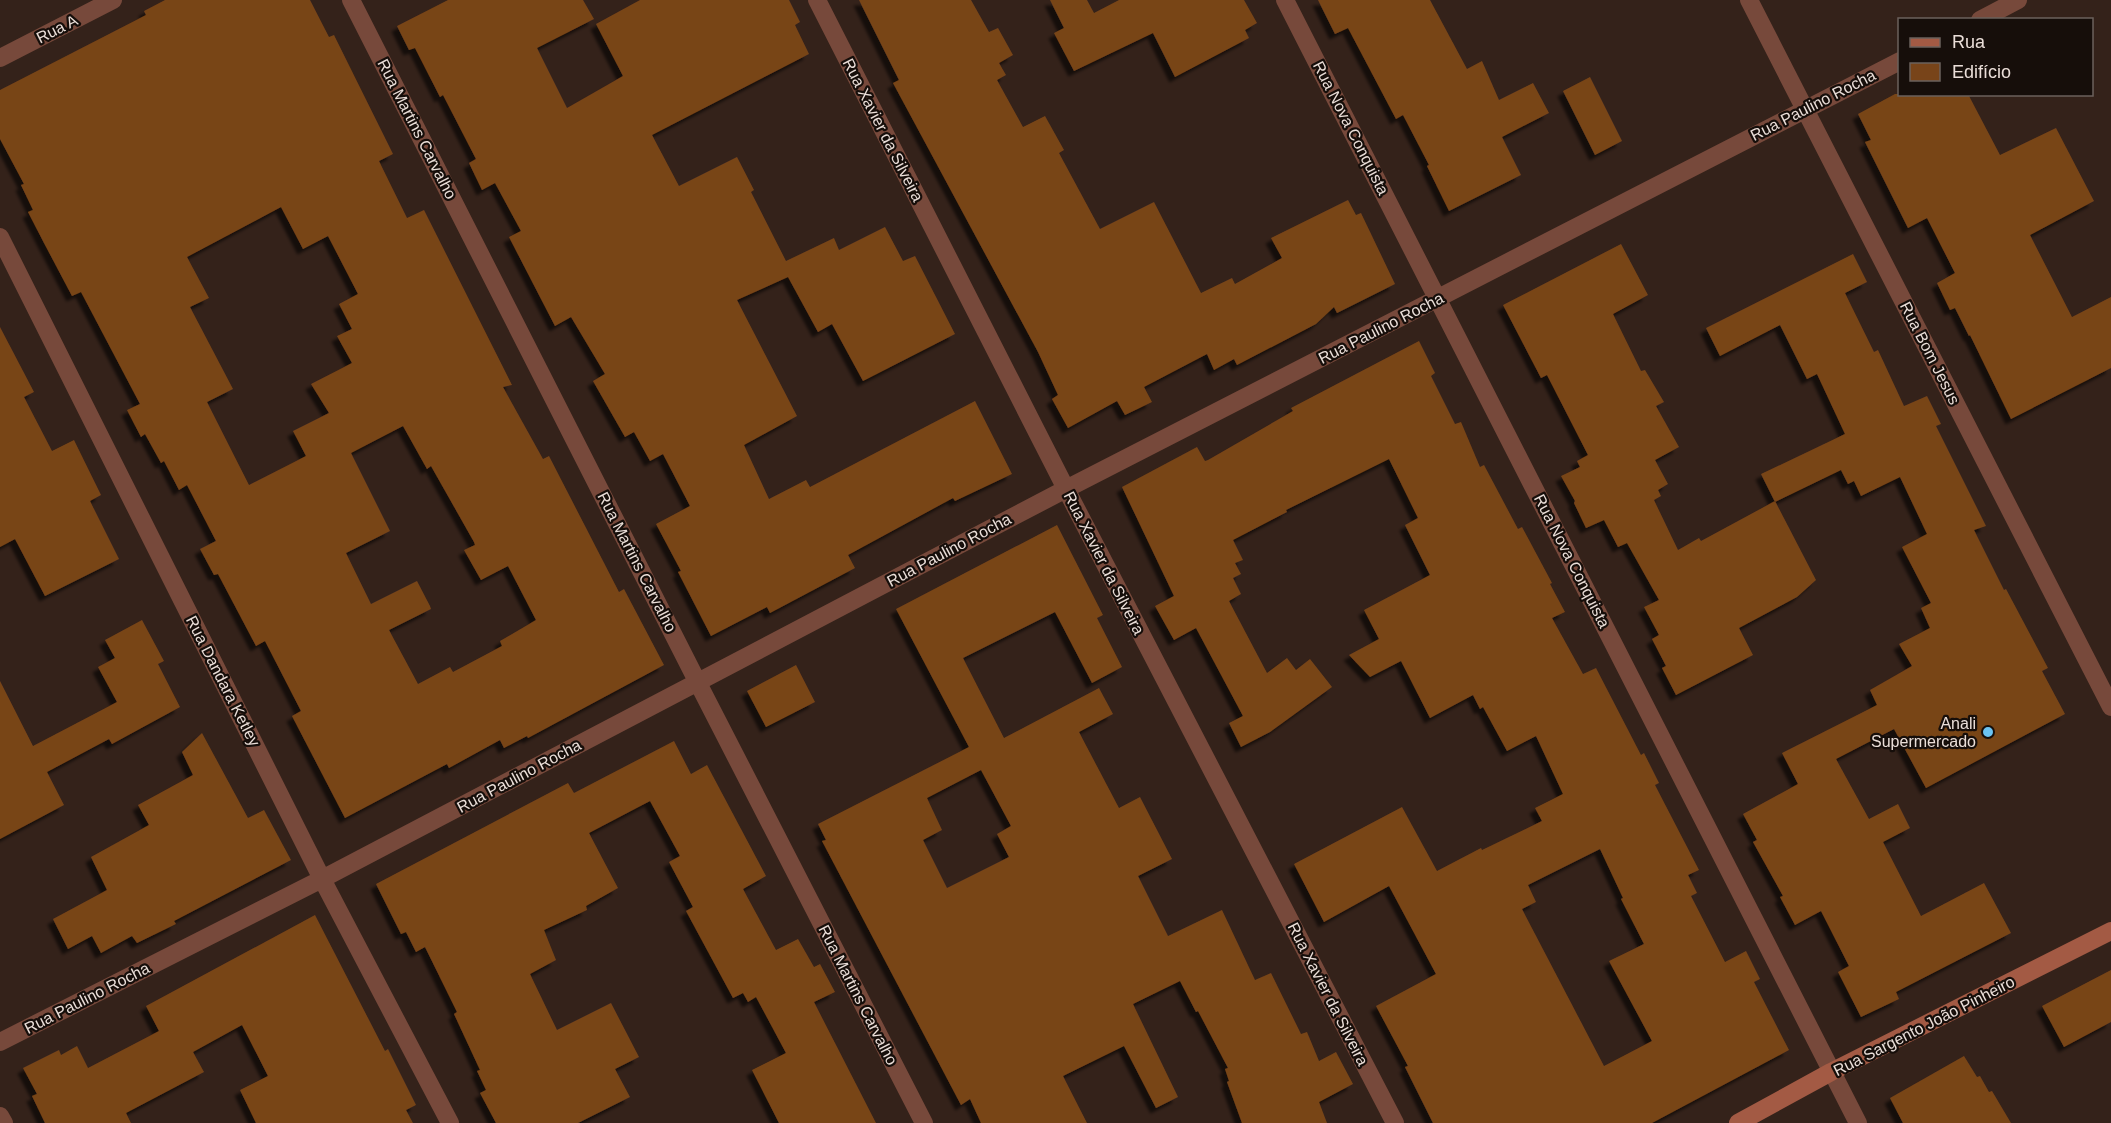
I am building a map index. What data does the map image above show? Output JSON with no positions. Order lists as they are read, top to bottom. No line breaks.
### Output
{"streets":{"street":["Rua A","Rua Paulino Rocha","Rua Nova Conquista","Rua Martins Carvalho","Rua Xavier da Silveira","Rua Bom Jesus","Rua Dandara Ketley","Rua Sargento João Pinheiro"]},"crossings":[["Rua Paulino Rocha","Rua Nova Conquista"],["Rua Paulino Rocha","Rua Martins Carvalho"],["Rua Paulino Rocha","Rua Xavier da Silveira"],["Rua Paulino Rocha","Rua Bom Jesus"],["Rua Paulino Rocha","Rua Dandara Ketley"],["Rua Nova Conquista","Rua Sargento João Pinheiro"]],"places":["Anali Supermercado"],"legend":["Rua","Edifício"]}
